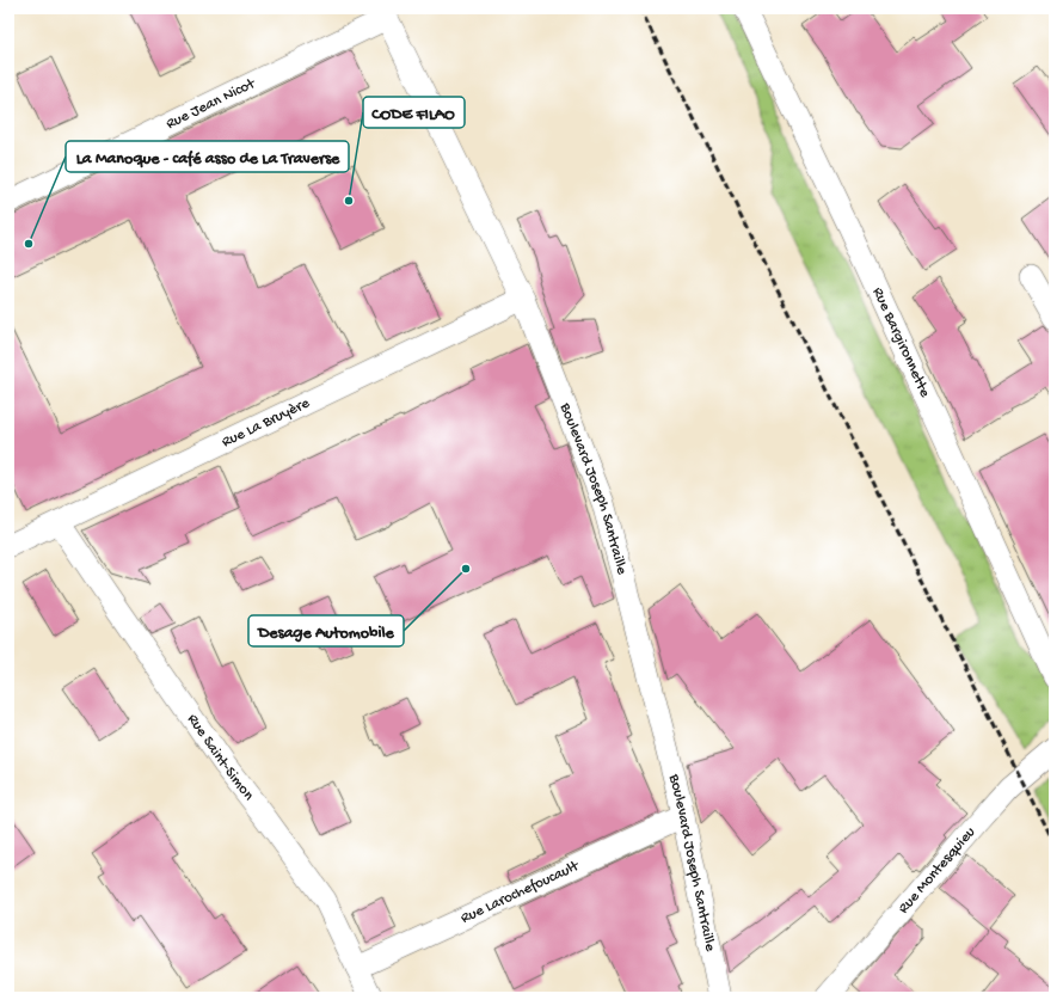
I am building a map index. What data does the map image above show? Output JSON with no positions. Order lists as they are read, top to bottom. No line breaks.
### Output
{"streets":{"street":["Rue Jean Nicot","Rue Bargironnette","Rue La Bruyère","Boulevard Joseph Santraille","Rue Saint-Simon","Rue Montesquieu","Rue Larochefoucault"]},"crossings":[["Rue Jean Nicot","Boulevard Joseph Santraille"],["Rue La Bruyère","Boulevard Joseph Santraille"],["Rue La Bruyère","Rue Saint-Simon"],["Boulevard Joseph Santraille","Rue Larochefoucault"],["Rue Saint-Simon","Rue Larochefoucault"]],"places":["CODE FILAO","La Manoque - café asso de La Traverse","Desage Automobile"]}
